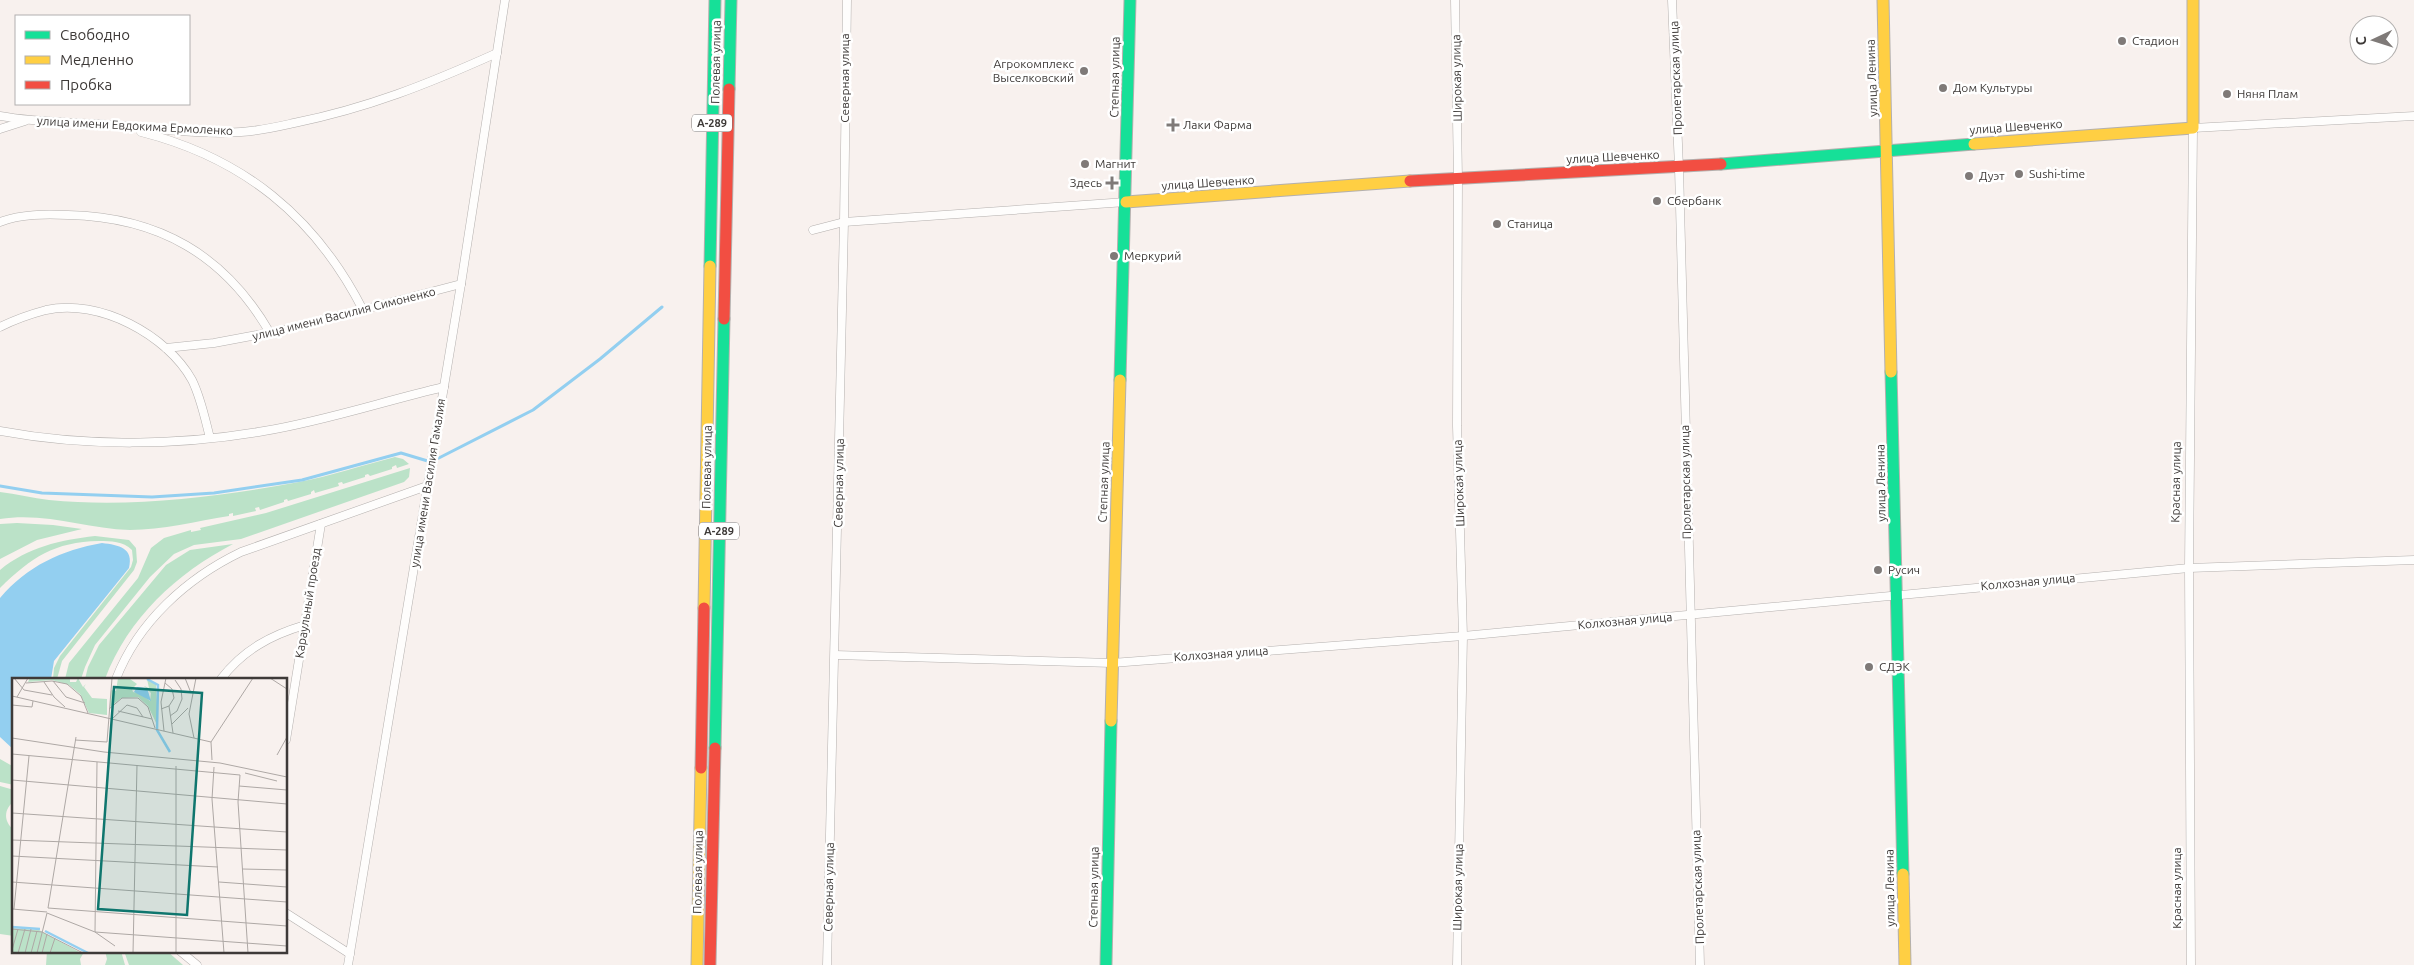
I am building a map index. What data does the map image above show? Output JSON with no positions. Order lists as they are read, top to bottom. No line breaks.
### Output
{"streets":{"main road":["Полевая улица","Степная улица","улица Ленина","А-289","улица Шевченко","Красная улица"],"street":["Северная улица","Широкая улица","Пролетарская улица","улица имени Евдокима Ермоленко","улица имени Василия Симоненко","улица имени Василия Гамалия","Колхозная улица","Караульный проезд"]},"crossings":[["Степная улица","улица Шевченко"],["Степная улица","Колхозная улица"],["Северная улица","улица Шевченко"],["Северная улица","Колхозная улица"],["Широкая улица","улица Шевченко"],["Широкая улица","Колхозная улица"],["Пролетарская улица","улица Шевченко"],["Пролетарская улица","Колхозная улица"],["улица Ленина","улица Шевченко"],["улица Ленина","Колхозная улица"],["улица имени Евдокима Ермоленко","улица имени Василия Гамалия"],["улица Шевченко","Красная улица"],["улица имени Василия Симоненко","улица имени Василия Гамалия"],["Красная улица","Колхозная улица"]],"places":{"other":["Стадион","Агрокомплекс Выселковский","Дом Культуры","Няня Плам","Магнит","Sushi-time","Дуэт","Сбербанк","Станица","Меркурий","Русич","СДЭК"],"health":["Лаки Фарма","Здесь"]},"legend":["Свободно","Медленно","Пробка"],"north":"left"}
